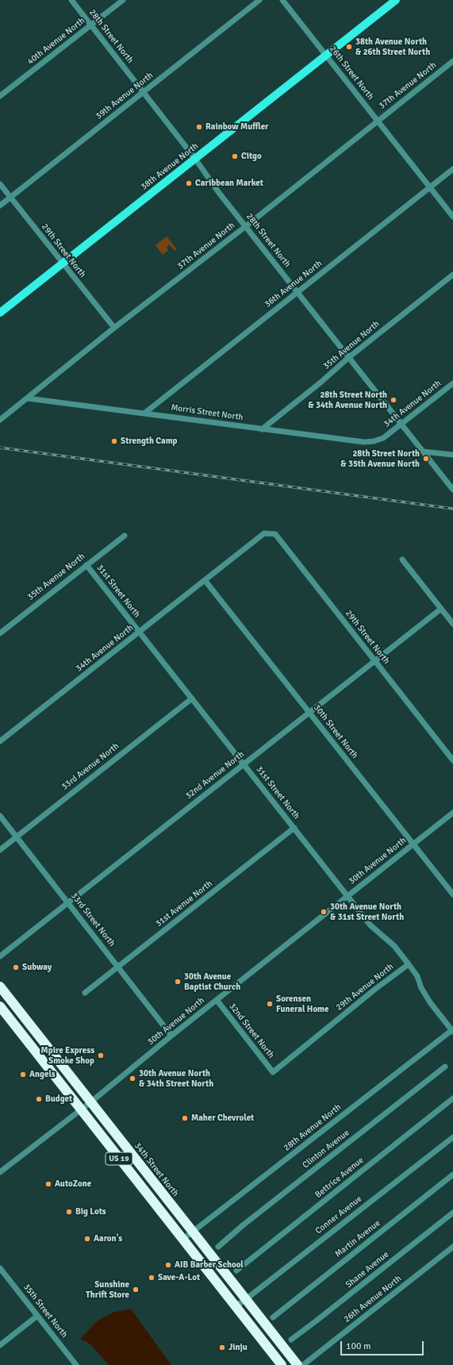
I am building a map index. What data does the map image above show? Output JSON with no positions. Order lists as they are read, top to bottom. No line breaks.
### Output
{"streets":{"highway":["US 19","34th Street North"],"main road":["38th Avenue North"],"street":["28th Street North","40th Avenue North","26th Street North","37th Avenue North","39th Avenue North","29th Street North","36th Avenue North","35th Avenue North","34th Avenue North","Morris Street North","31st Street North","30th Street North","33rd Avenue North","32nd Avenue North","30th Avenue North","31st Avenue North","33rd Street North","29th Avenue North","32nd Street North","28th Avenue North","Clinton Avenue","Bettrice Avenue","Conner Avenue","Martin Avenue","Shane Avenue","26th Avenue North","35th Street North"]},"crossings":[["28th Street North","40th Avenue North"],["28th Street North","37th Avenue North"],["28th Street North","39th Avenue North"],["28th Street North","38th Avenue North"],["28th Street North","36th Avenue North"],["28th Street North","35th Avenue North"],["28th Street North","34th Avenue North"],["26th Street North","37th Avenue North"],["26th Street North","38th Avenue North"],["26th Street North","36th Avenue North"],["37th Avenue North","29th Street North"],["37th Avenue North","Morris Street North"],["39th Avenue North","29th Street North"],["38th Avenue North","29th Street North"],["29th Street North","34th Avenue North"],["29th Street North","32nd Avenue North"],["36th Avenue North","Morris Street North"],["35th Avenue North","Morris Street North"],["35th Avenue North","31st Street North"],["34th Avenue North","Morris Street North"],["34th Avenue North","31st Street North"],["34th Avenue North","30th Street North"],["31st Street North","33rd Avenue North"],["31st Street North","32nd Avenue North"],["31st Street North","30th Avenue North"],["31st Street North","31st Avenue North"],["31st Street North","29th Avenue North"],["31st Street North","28th Avenue North"],["30th Street North","32nd Avenue North"],["30th Street North","30th Avenue North"],["33rd Avenue North","33rd Street North"],["32nd Avenue North","33rd Street North"],["30th Avenue North","33rd Street North"],["30th Avenue North","32nd Street North"],["30th Avenue North","US 19"],["30th Avenue North","34th Street North"],["31st Avenue North","33rd Street North"],["29th Avenue North","32nd Street North"],["28th Avenue North","US 19"],["28th Avenue North","34th Street North"],["US 19","Conner Avenue"],["34th Street North","Conner Avenue"]],"places":["38th Avenue North & 26th Street North","Rainbow Muffler","Citgo","Caribbean Market","28th Street North & 34th Avenue North","Strength Camp","28th Street North & 35th Avenue North","30th Avenue North & 31st Street North","Subway","30th Avenue Baptist Church","Sorensen Funeral Home","Mpire Express Smoke Shop","Angels","30th Avenue North & 34th Street North","Budget","Maher Chevrolet","AutoZone","Big Lots","Aaron's","AIB Barber School","Save-A-Lot","Sunshine Thrift Store","Jinju"],"scale_bar":"100 m"}
